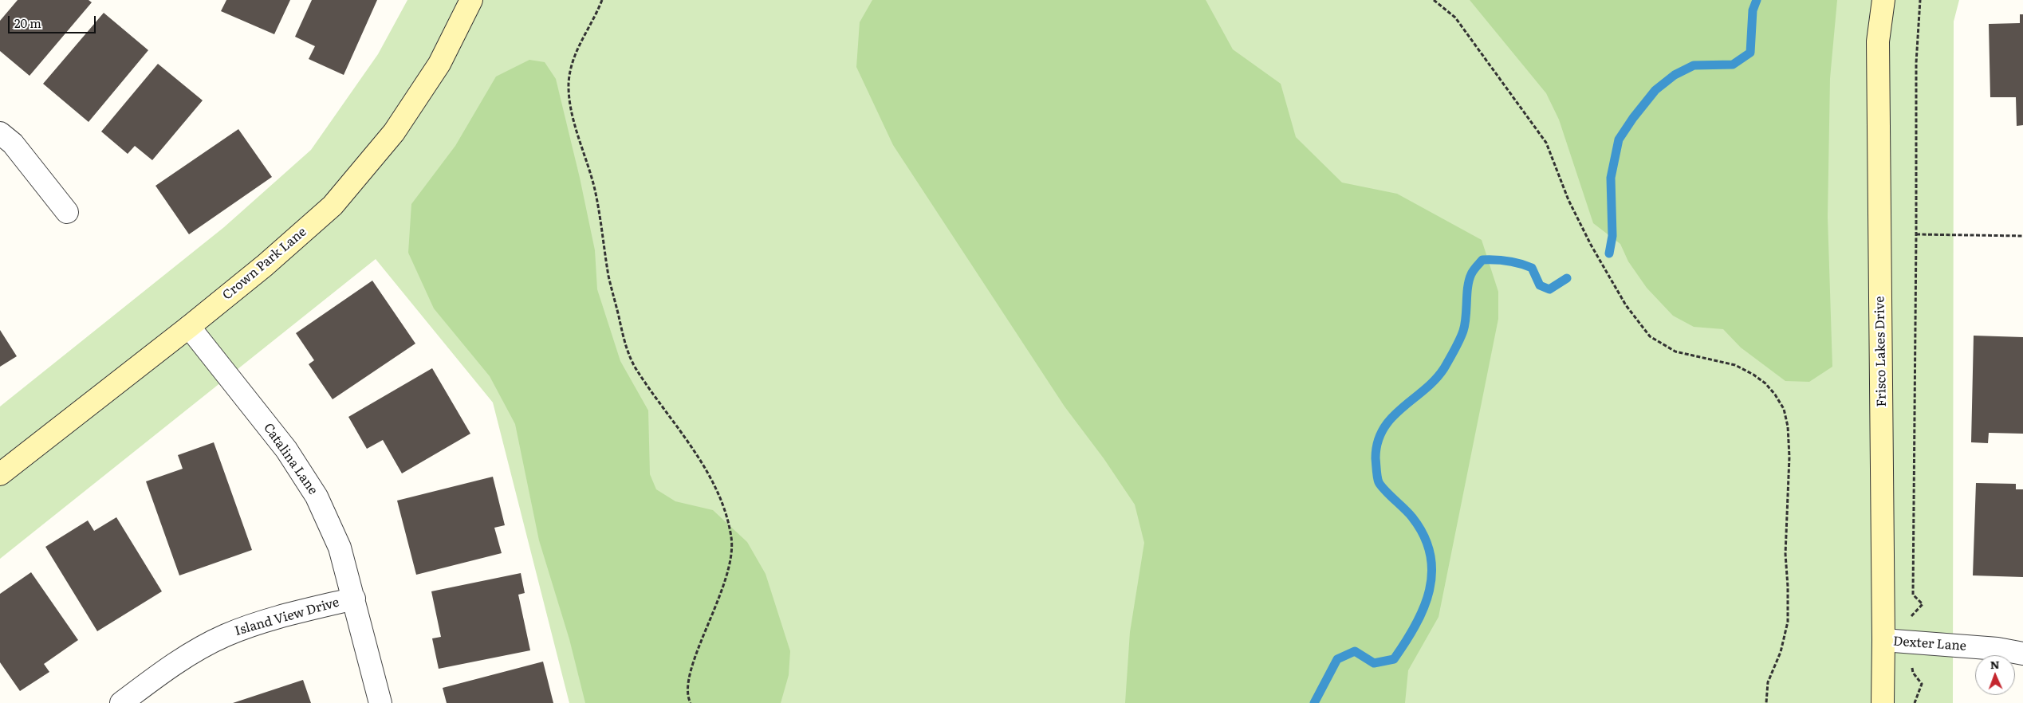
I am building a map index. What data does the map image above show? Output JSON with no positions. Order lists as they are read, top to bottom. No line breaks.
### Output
{"streets":{"street":["Crown Park Lane","Frisco Lakes Drive","Catalina Lane","Island View Drive","Dexter Lane"]},"crossings":[["Crown Park Lane","Catalina Lane"],["Frisco Lakes Drive","Dexter Lane"],["Catalina Lane","Island View Drive"]],"scale_bar":"20 m","north":"top"}
